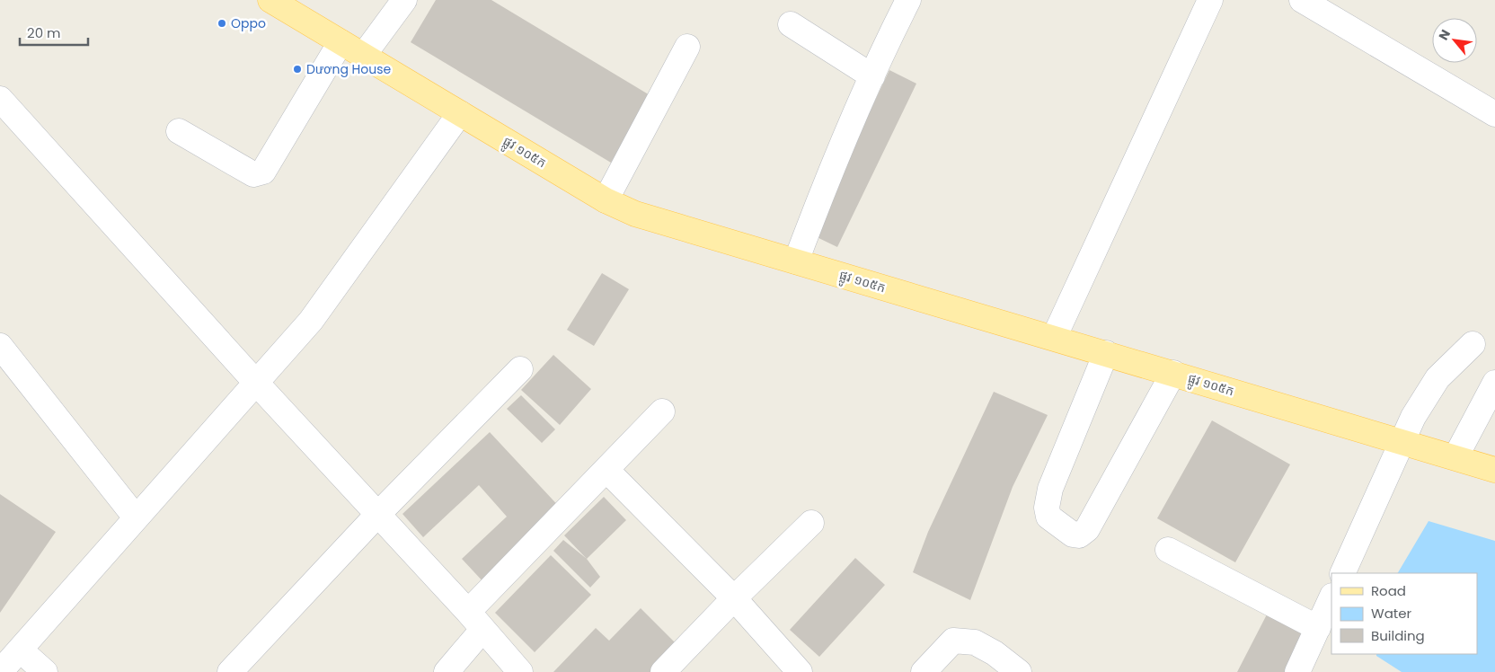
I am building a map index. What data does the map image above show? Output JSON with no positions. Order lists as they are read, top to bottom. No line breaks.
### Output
{"streets":{"main road":["ផ្លូវ ១០៥ក"]},"places":["Oppo","Dương House"],"legend":["Road","Water","Building"],"scale_bar":"20 m","north":"top left"}
